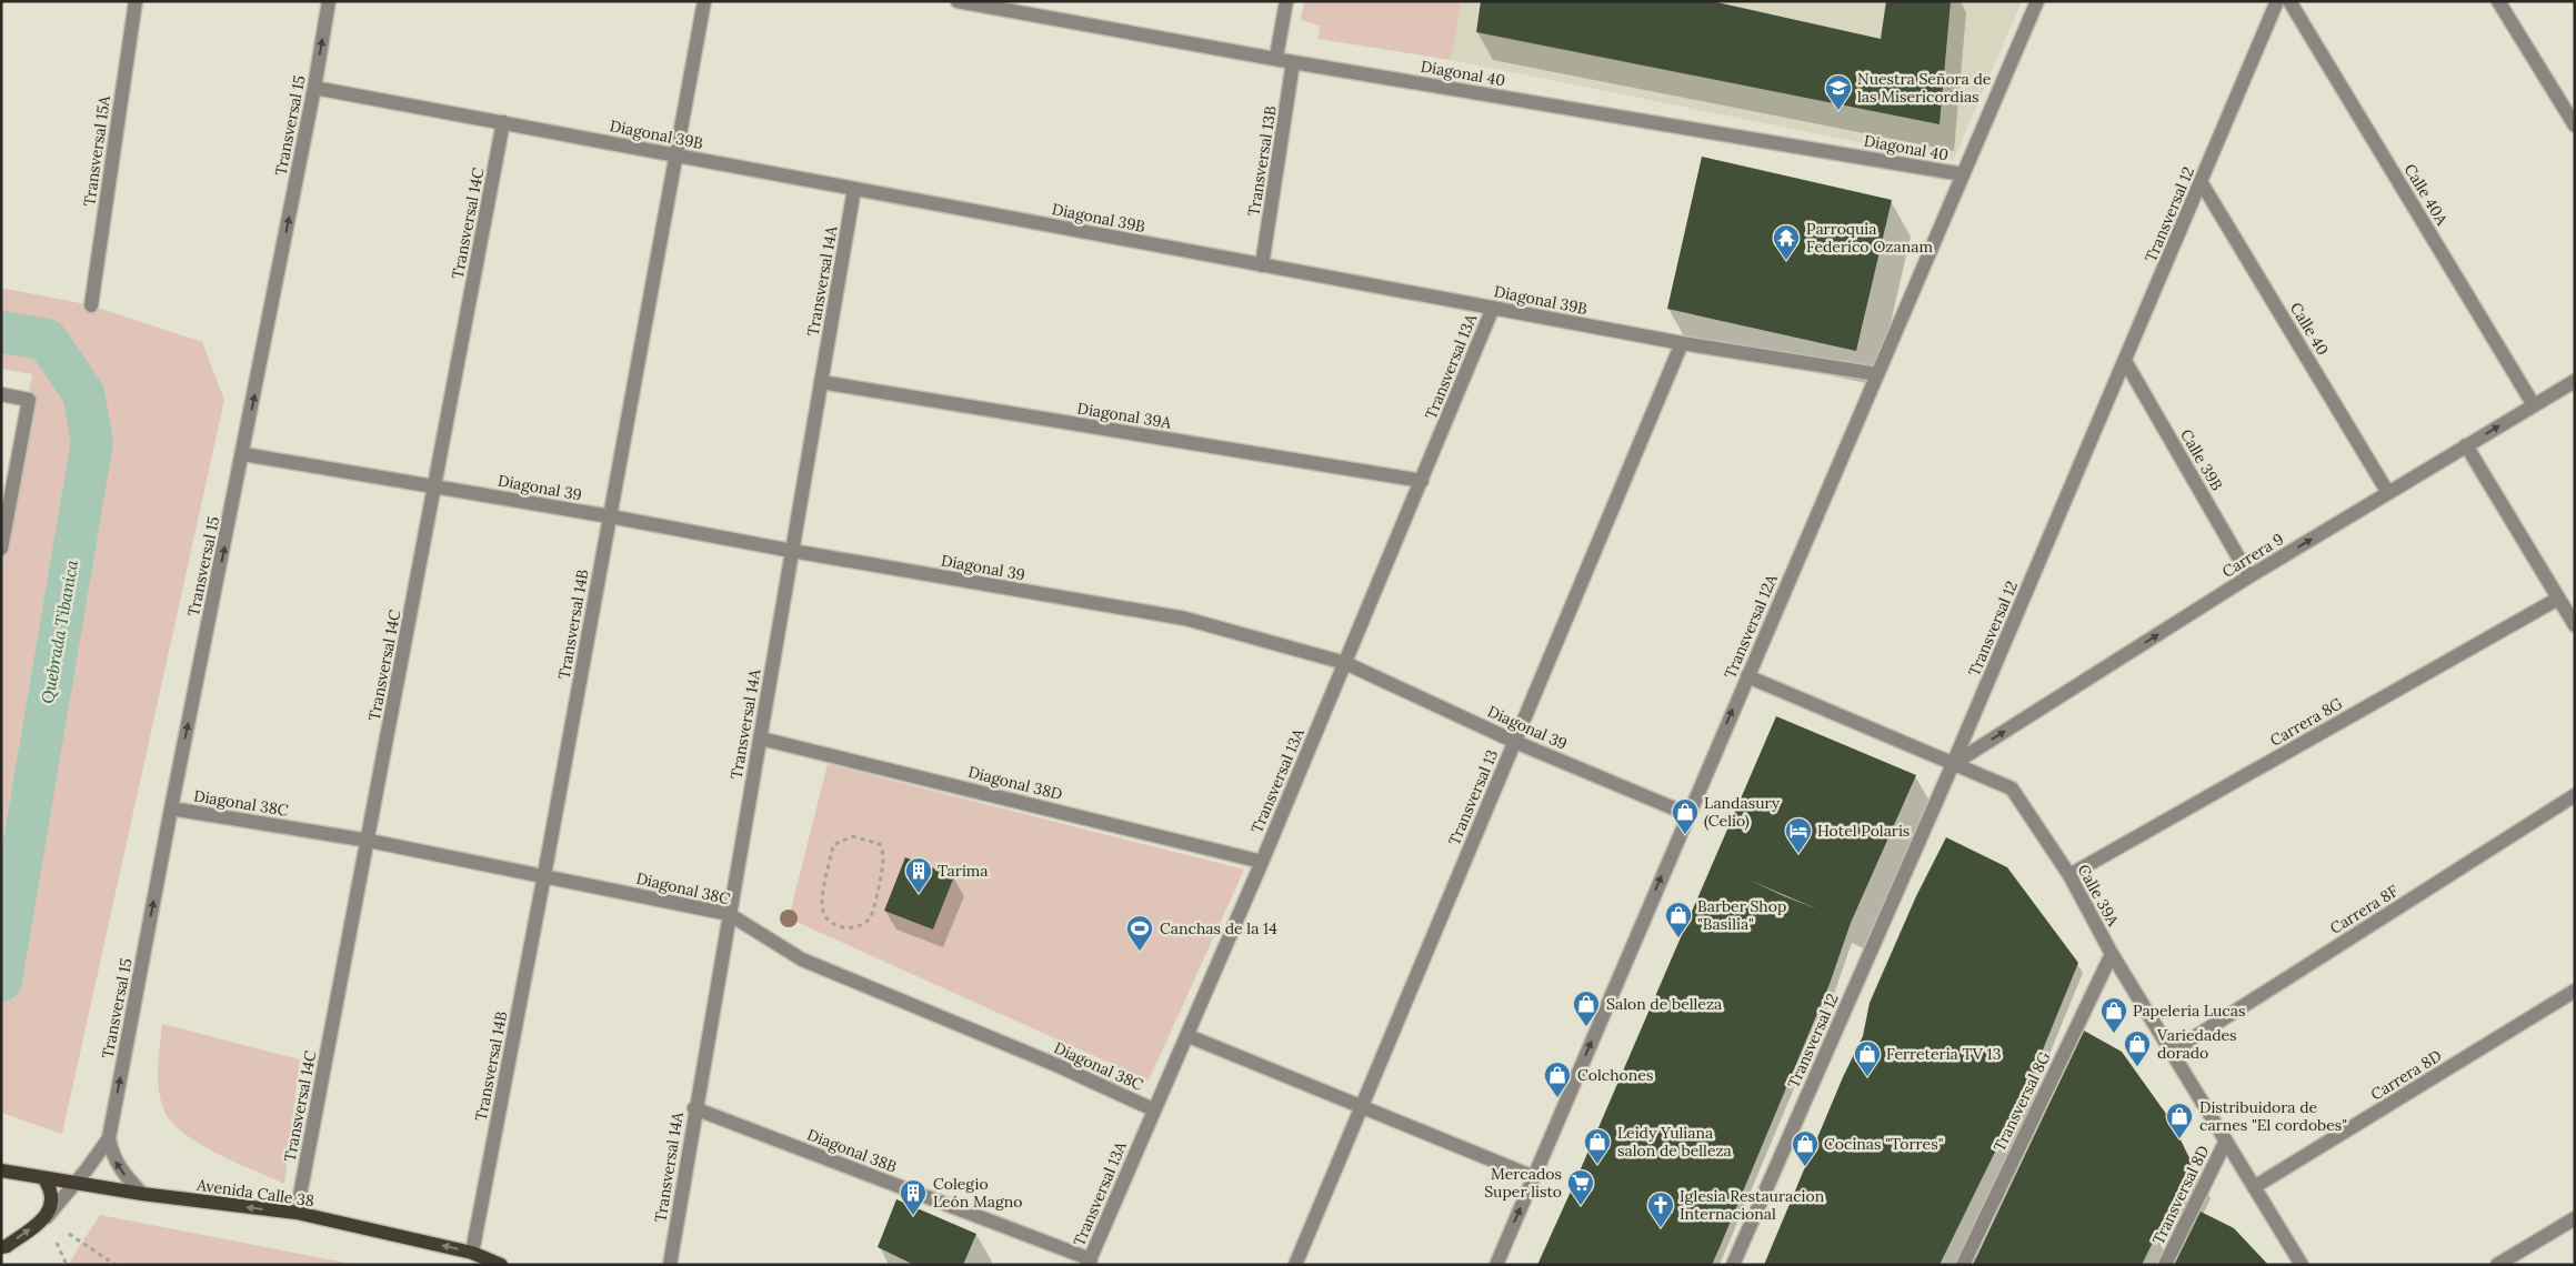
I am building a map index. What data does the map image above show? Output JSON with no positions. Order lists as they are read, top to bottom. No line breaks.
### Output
{"streets":{"main road":["Avenida Calle 38"],"street":["Diagonal 40","Transversal 15","Diagonal 39B","Transversal 15A","Transversal 13B","Calle 40A","Transversal 12","Transversal 14C","Transversal 14A","Calle 40","Transversal 13A","Diagonal 39A","Calle 39B","Diagonal 39","Carrera 9","Transversal 14B","Transversal 12A","Carrera 8G","Diagonal 38D","Transversal 13","Diagonal 38C","Calle 39A","Carrera 8F","Carrera 8D","Transversal 8G","Diagonal 38B","Transversal 8D"]},"crossings":[["Diagonal 40","Transversal 13B"],["Diagonal 40","Transversal 12A"],["Transversal 15","Diagonal 39B"],["Transversal 15","Diagonal 39"],["Transversal 15","Diagonal 38C"],["Diagonal 39B","Transversal 13B"],["Diagonal 39B","Transversal 14C"],["Diagonal 39B","Transversal 14A"],["Diagonal 39B","Transversal 13A"],["Diagonal 39B","Transversal 14B"],["Diagonal 39B","Transversal 12A"],["Diagonal 39B","Transversal 13"],["Calle 40A","Carrera 9"],["Transversal 12","Calle 40"],["Transversal 12","Calle 39B"],["Transversal 12","Carrera 9"],["Transversal 12","Calle 39A"],["Transversal 14C","Diagonal 39"],["Transversal 14C","Diagonal 38C"],["Transversal 14C","Avenida Calle 38"],["Transversal 14A","Diagonal 39A"],["Transversal 14A","Diagonal 39"],["Transversal 14A","Diagonal 38D"],["Transversal 14A","Diagonal 38C"],["Transversal 14A","Diagonal 38B"],["Calle 40","Carrera 9"],["Transversal 13A","Diagonal 39A"],["Transversal 13A","Diagonal 39"],["Transversal 13A","Diagonal 38D"],["Transversal 13A","Diagonal 38C"],["Transversal 13A","Diagonal 38B"],["Calle 39B","Carrera 9"],["Diagonal 39","Transversal 14B"],["Diagonal 39","Transversal 12A"],["Diagonal 39","Transversal 13"],["Carrera 9","Calle 39A"],["Transversal 14B","Diagonal 38C"],["Transversal 14B","Avenida Calle 38"],["Transversal 12A","Calle 39A"],["Carrera 8G","Calle 39A"],["Calle 39A","Carrera 8F"],["Calle 39A","Carrera 8D"],["Calle 39A","Transversal 8G"],["Calle 39A","Transversal 8D"]],"one_way":["Transversal 15","Carrera 9","Transversal 12A","Avenida Calle 38"],"water":["Quebrada Tibaníca"],"places":{"school or university":["Nuestra Señora de las Misericordias"],"temple":["Parroquia Federico Ozanam"],"shop":["Landasury (Celio)","Barber Shop \"Basilia\"","Salon de belleza","Papeleria Lucas","Variedades dorado","Ferreteria TV 13","Colchones","Distribuidora de carnes \"El cordobes\"","Leidy Yuliana salon de belleza","Cocinas \"Torres\""],"hotel":["Hotel Polaris"],"building":["Tarima","Colegio León Magno"],"sports":["Canchas de la 14"],"supermarket":["Mercados Super listo"],"church":["Iglesia Restauracion Internacional"]}}
